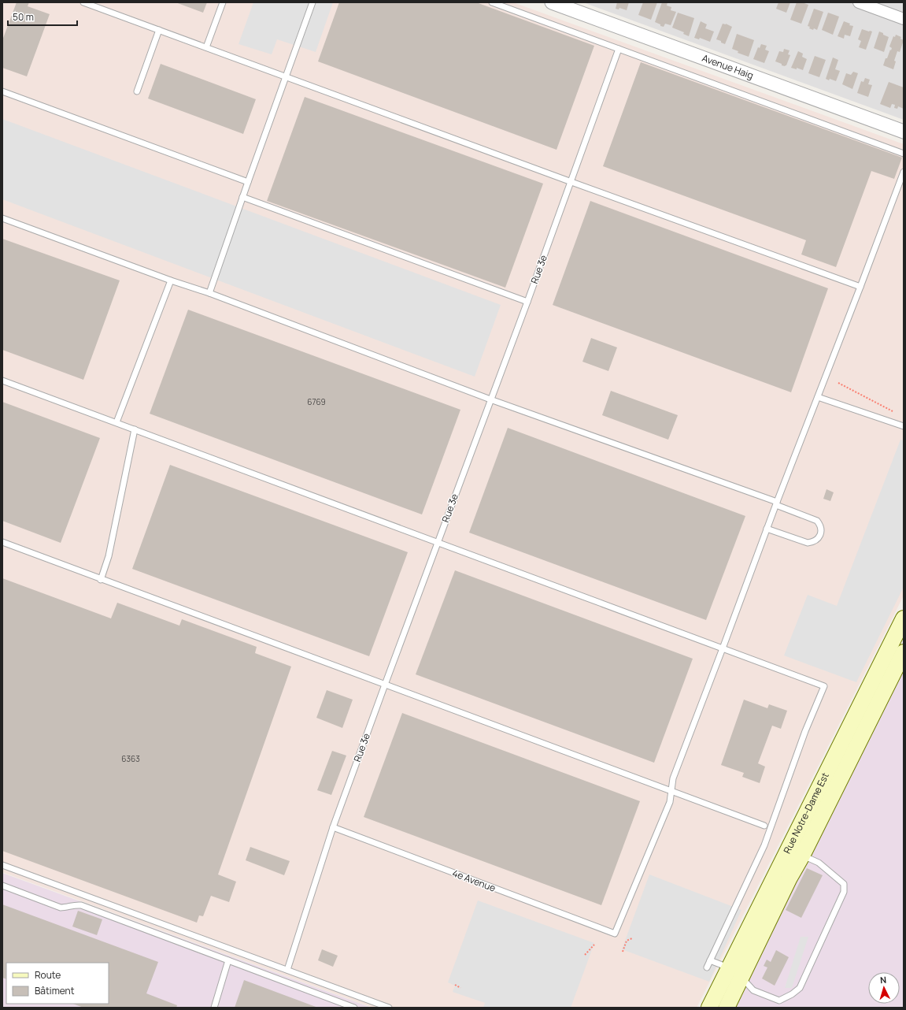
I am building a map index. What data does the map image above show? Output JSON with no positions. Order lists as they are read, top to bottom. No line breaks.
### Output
{"streets":{"main road":["Rue Notre-Dame Est"],"street":["Avenue Haig"],"lane":["Rue 3e","4e Avenue"]},"crossings":[["Rue 3e","4e Avenue"]],"house_numbers":["6769","6363"],"legend":["Route","Bâtiment"],"scale_bar":"50 m","north":"top"}
